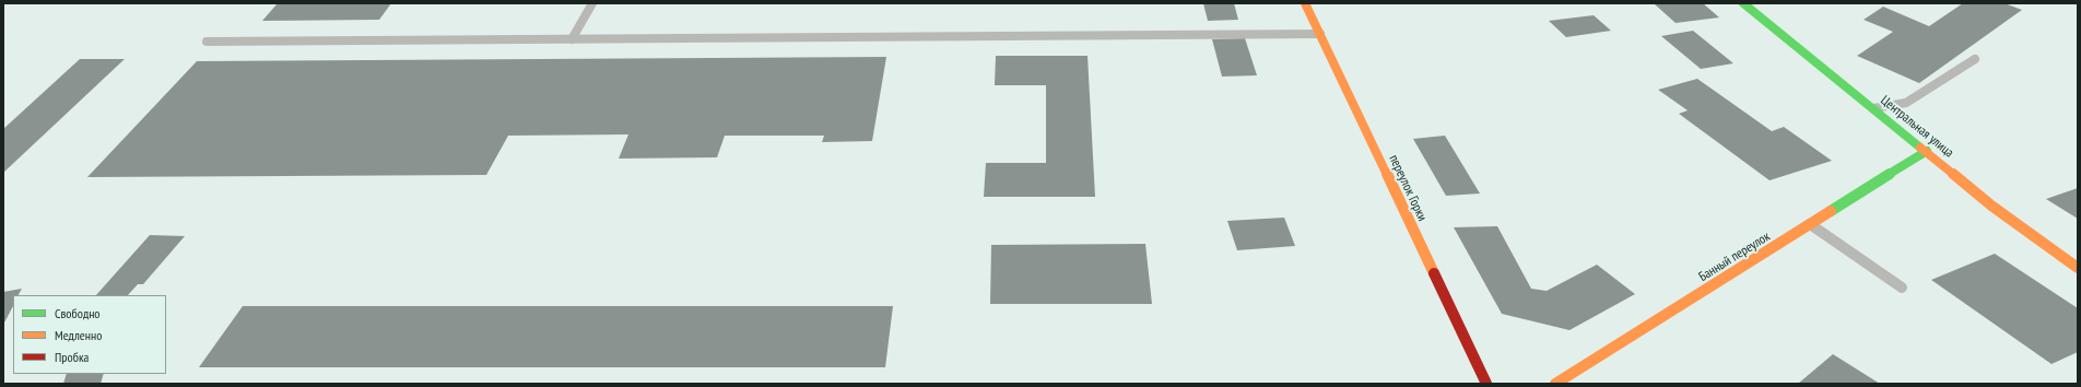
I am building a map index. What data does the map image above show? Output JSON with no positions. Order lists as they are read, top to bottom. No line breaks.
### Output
{"streets":{"street":["Центральная улица","переулок Горки","Банный переулок"]},"crossings":[["Центральная улица","Банный переулок"]],"legend":["Свободно","Медленно","Пробка"]}
